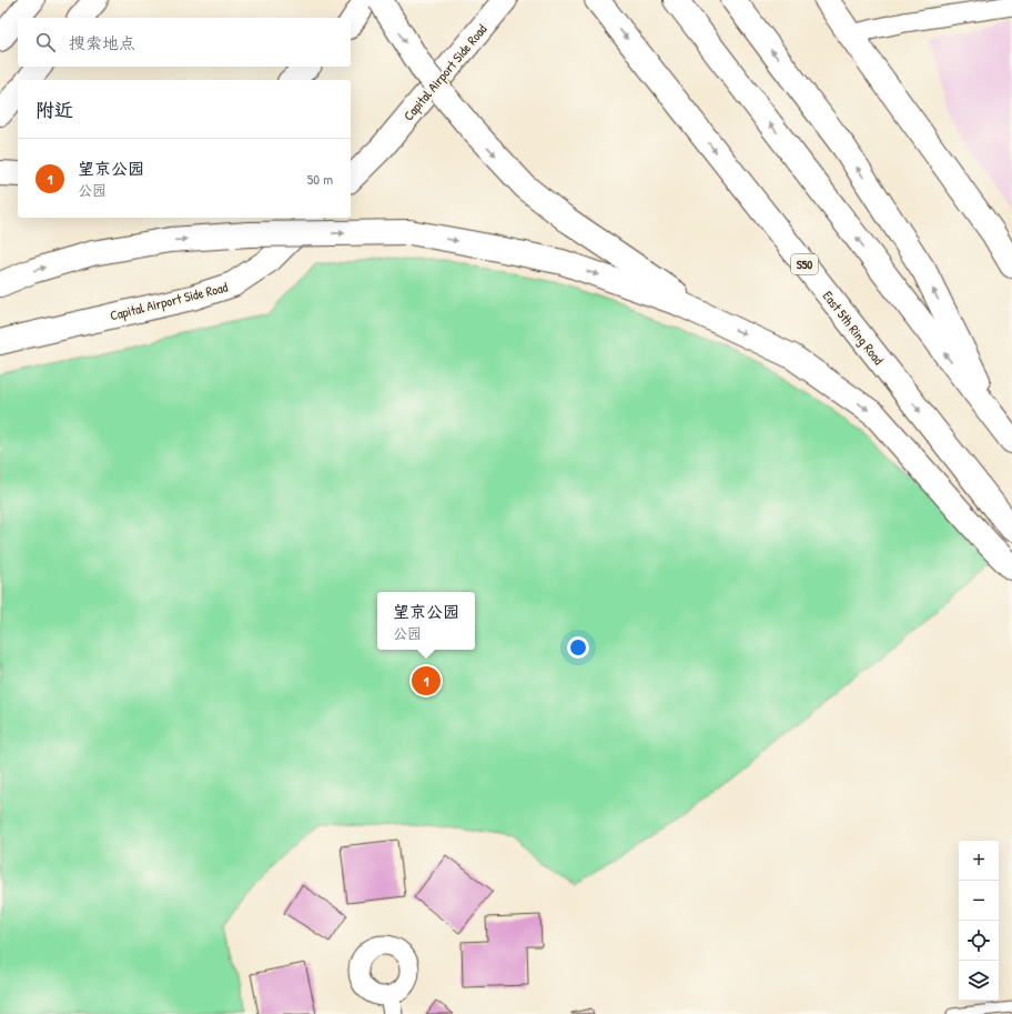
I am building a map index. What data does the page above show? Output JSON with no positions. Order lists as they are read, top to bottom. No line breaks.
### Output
{"streets":{"main road":["Capital Airport Side Road","S50","East 5th Ring Road"]},"page":{"search":"搜索地点","heading":"附近","list":[{"mark":"1","name":"望京公园","note":"公园","value":"50 m"}],"popup":["望京公园","公园"],"pins":"1","map_buttons":["+","−"]}}
